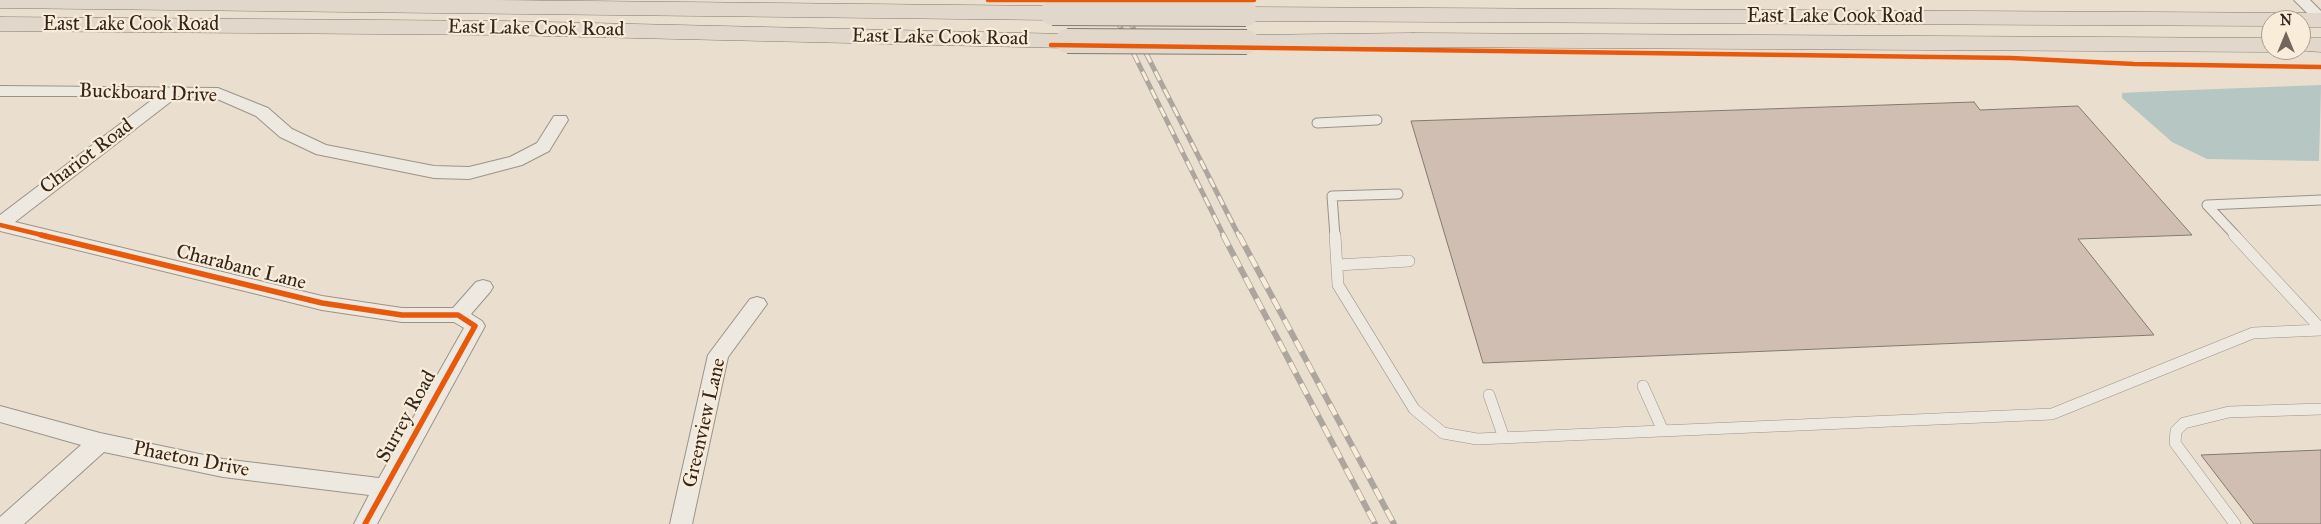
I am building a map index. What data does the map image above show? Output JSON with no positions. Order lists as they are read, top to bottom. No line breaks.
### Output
{"streets":{"main road":["East Lake Cook Road"],"street":["Buckboard Drive","Chariot Road","Charabanc Lane","Surrey Road","Greenview Lane","Phaeton Drive"]},"crossings":[["Buckboard Drive","Chariot Road"],["Chariot Road","Charabanc Lane"],["Charabanc Lane","Surrey Road"],["Surrey Road","Phaeton Drive"]],"north":"top"}
